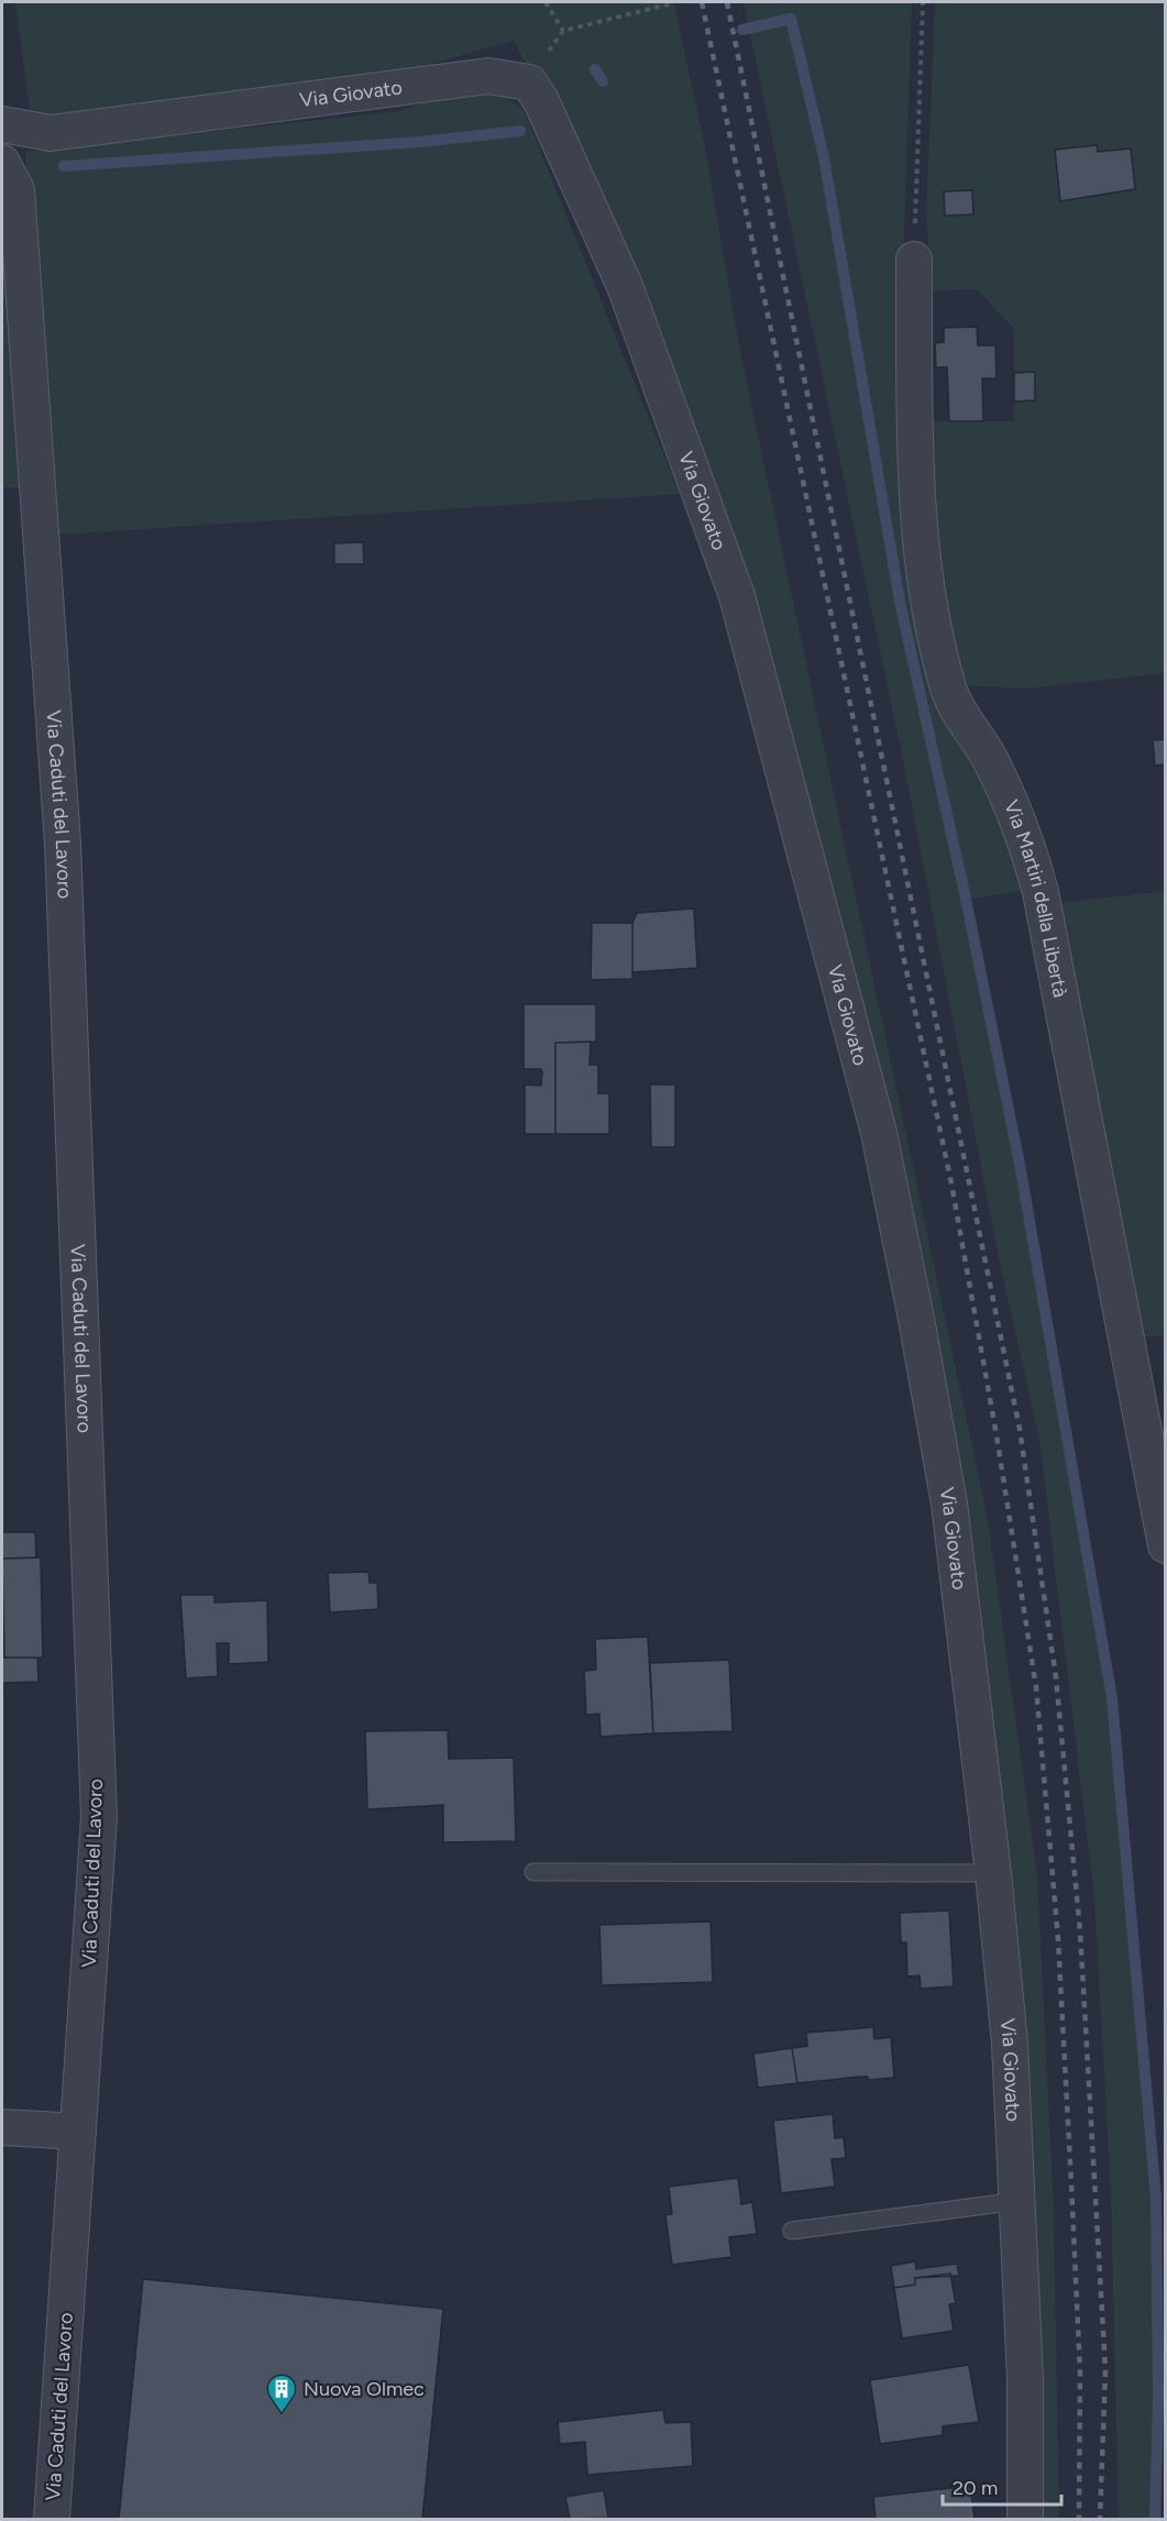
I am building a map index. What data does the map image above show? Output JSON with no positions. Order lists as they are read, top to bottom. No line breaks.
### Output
{"streets":{"street":["Via Giovato","Via Caduti del Lavoro","Via Martiri della Libertà"]},"places":{"building":["Nuova Olmec"]},"scale_bar":"20 m"}
